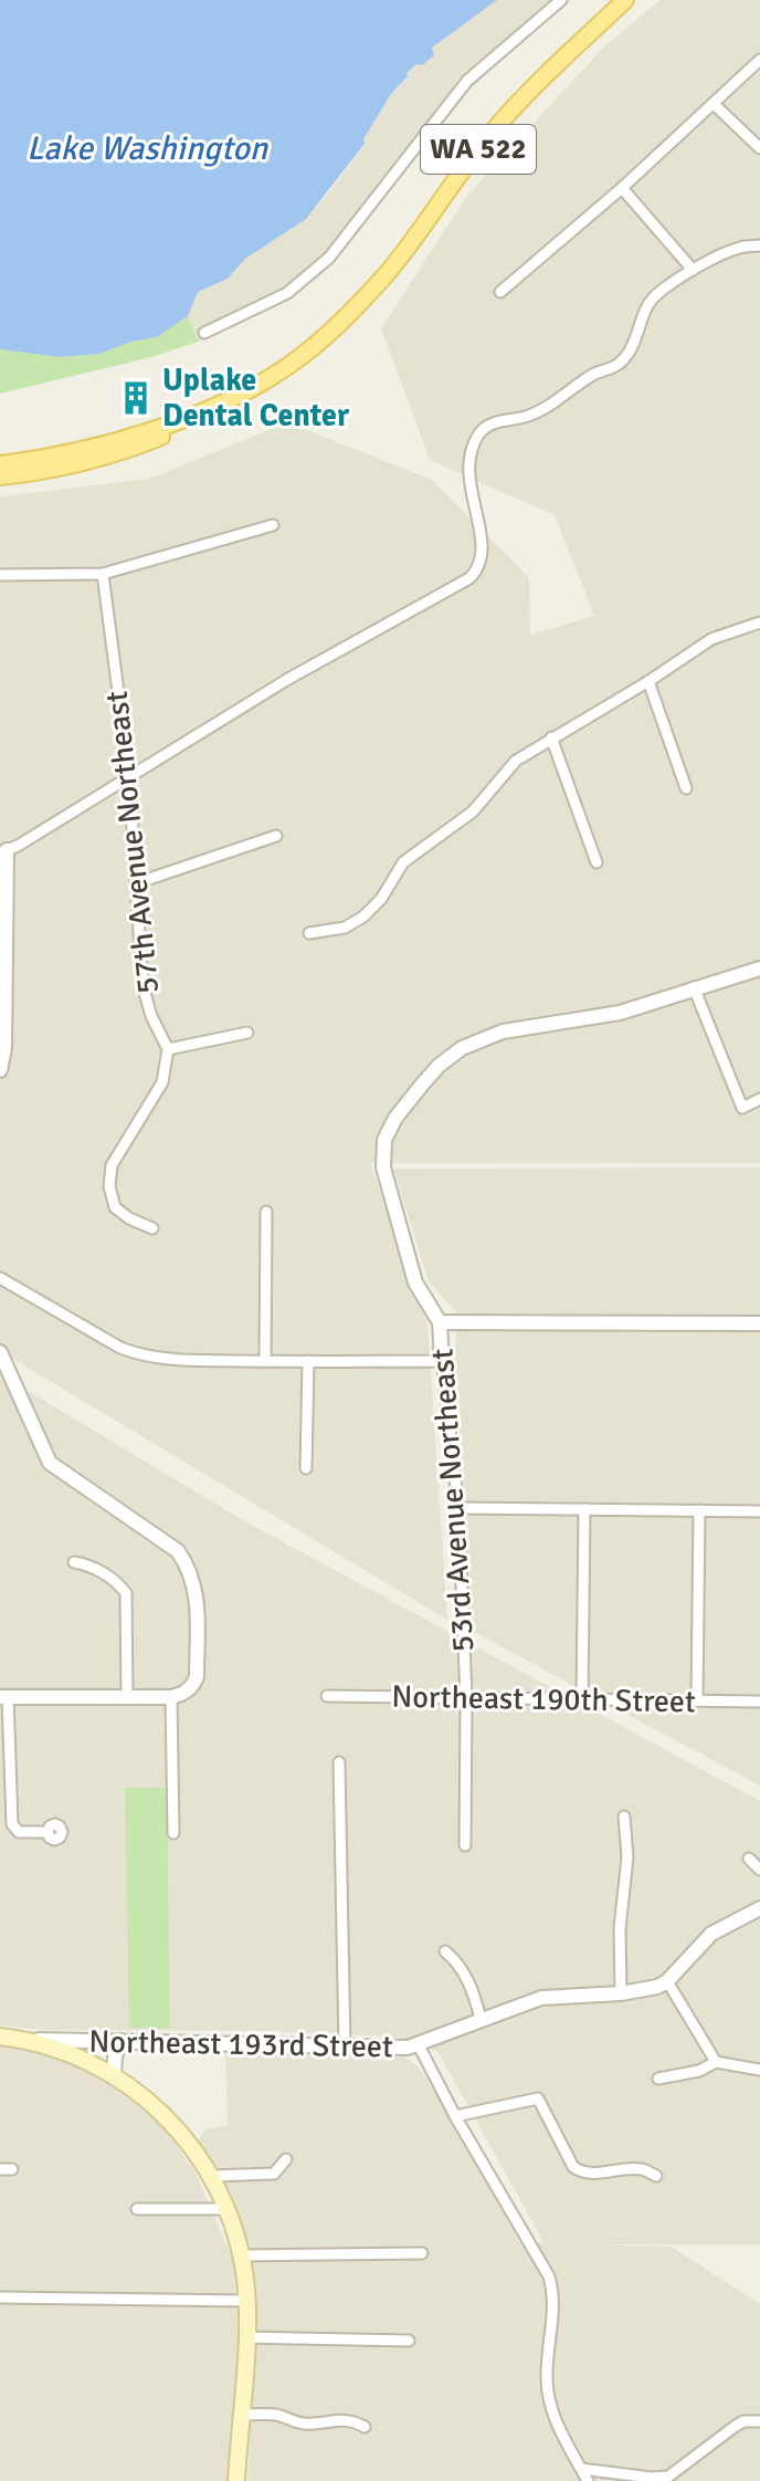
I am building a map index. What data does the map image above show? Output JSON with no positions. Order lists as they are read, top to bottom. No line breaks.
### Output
{"streets":{"main road":["WA 522","Northeast 193rd Street"],"street":["57th Avenue Northeast","53rd Avenue Northeast","Northeast 190th Street"]},"crossings":[["53rd Avenue Northeast","Northeast 190th Street"]],"water":["Lake Washington"],"places":{"building":["Uplake Dental Center"]}}
